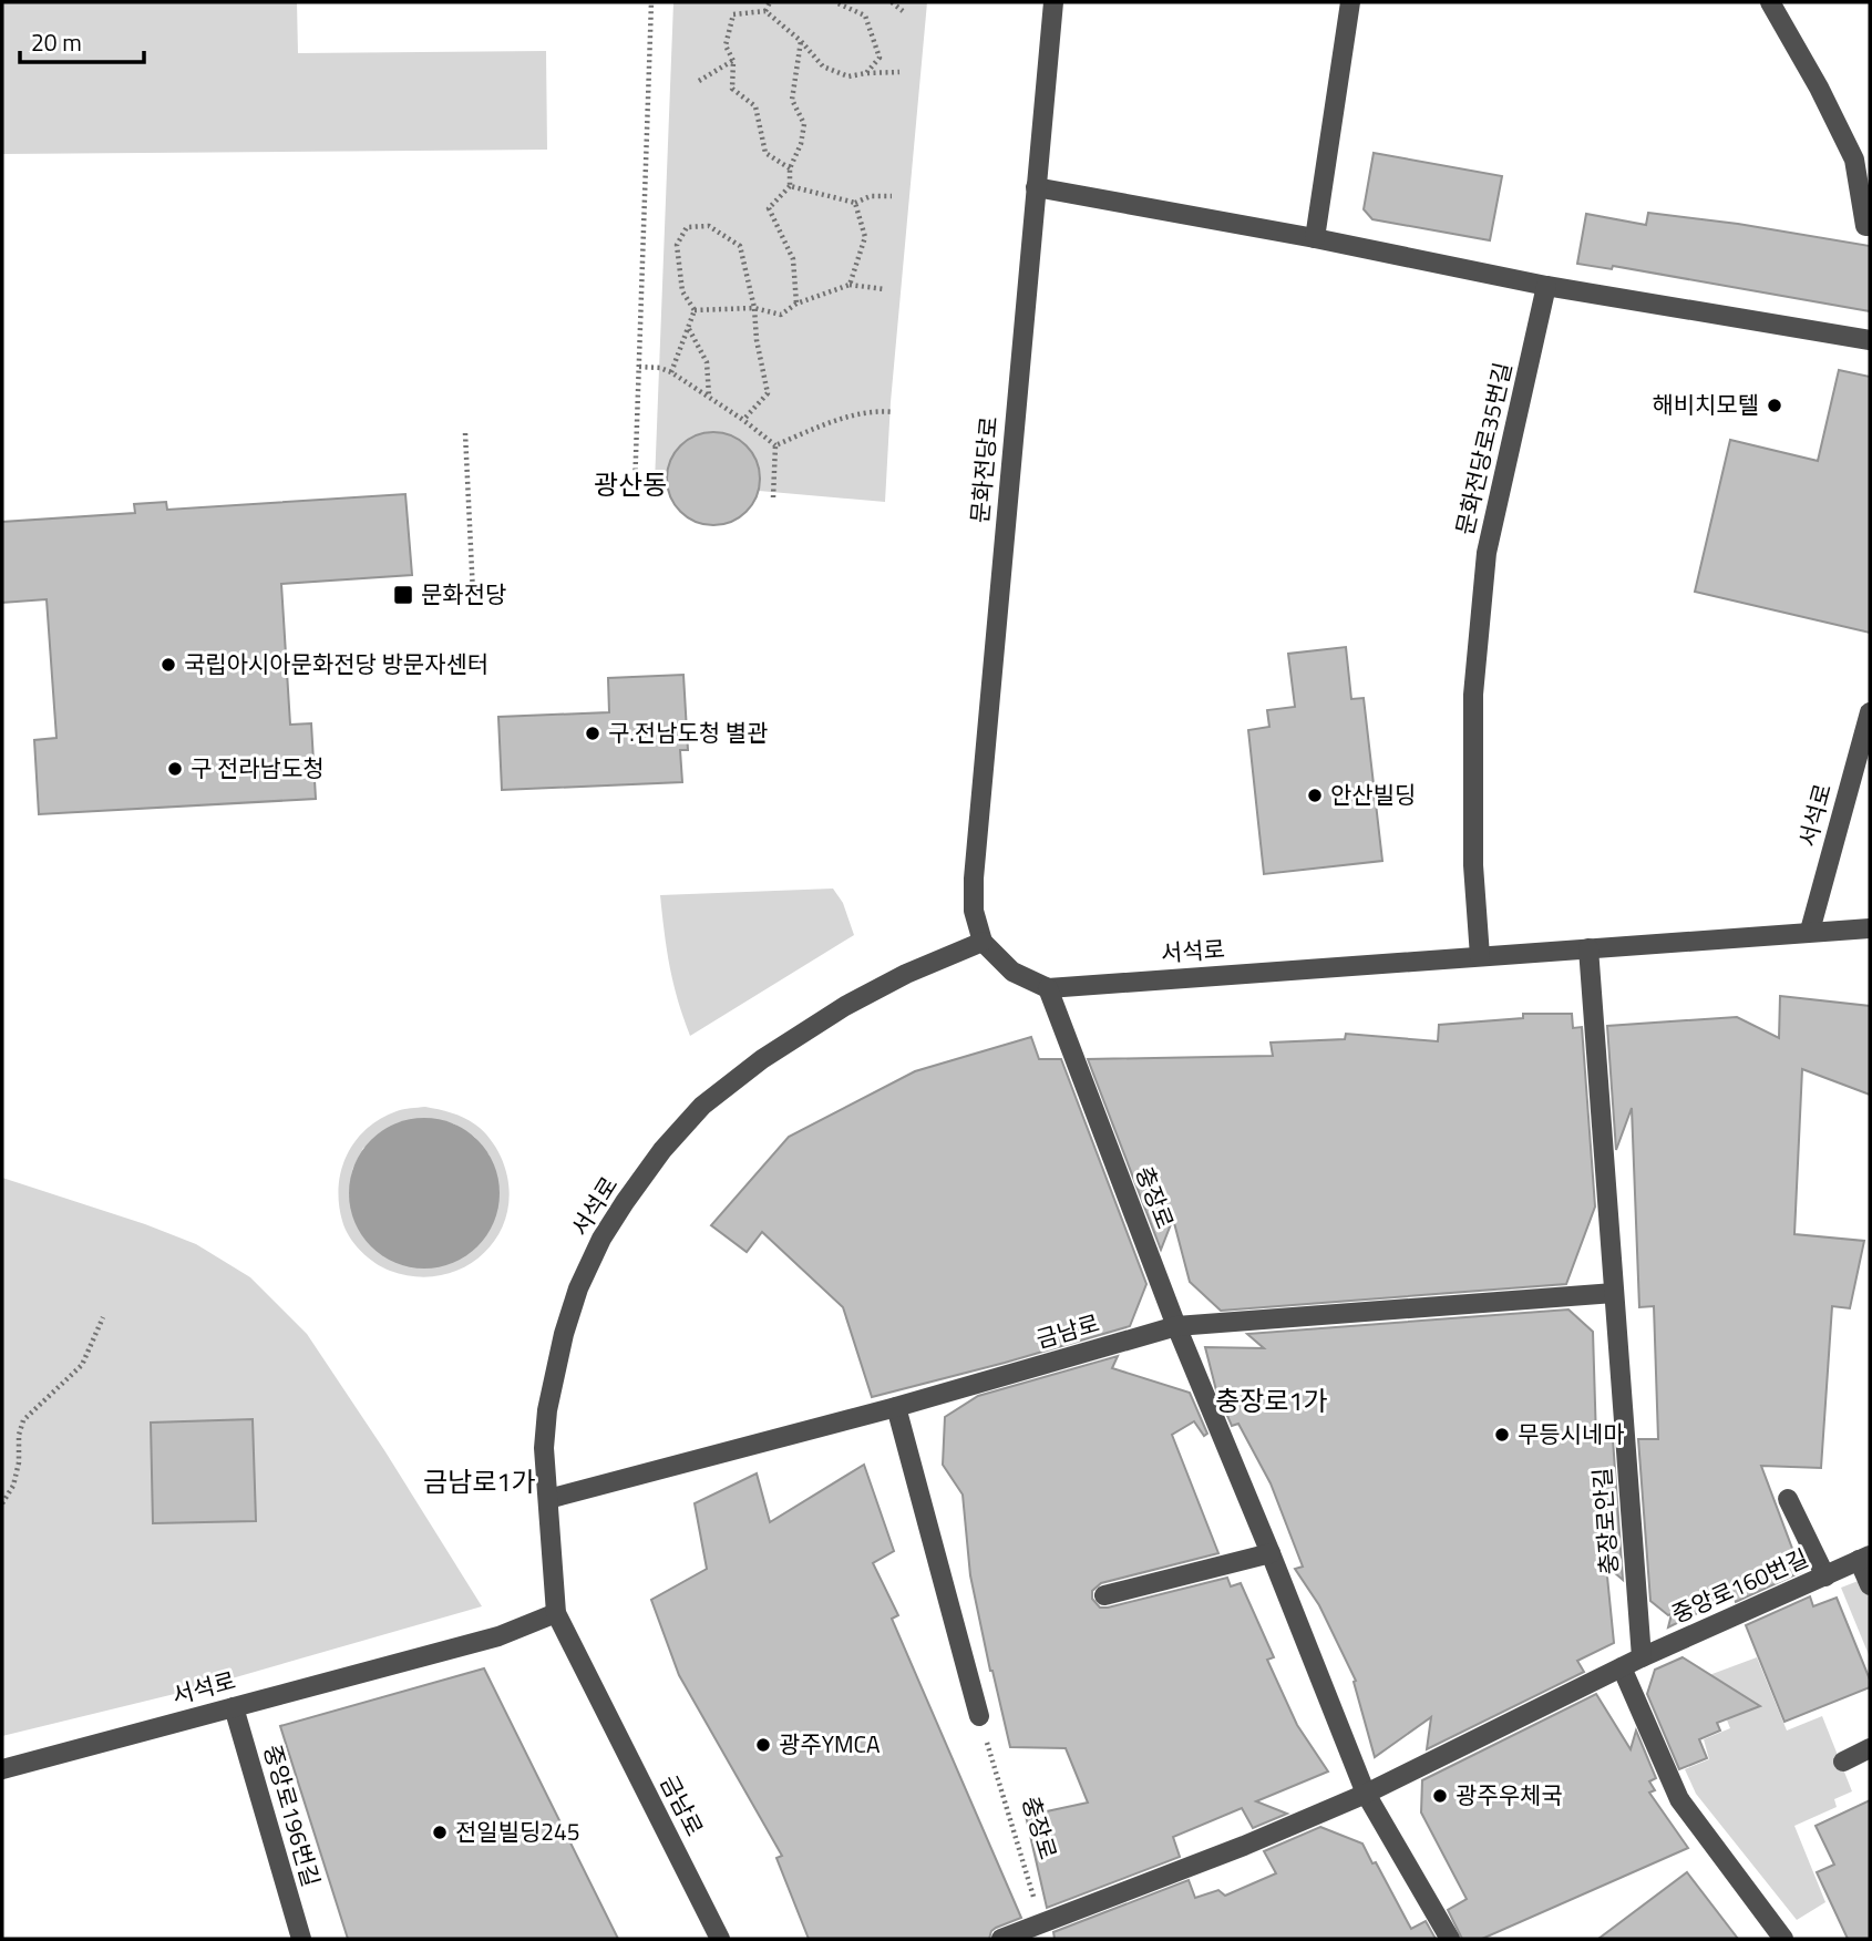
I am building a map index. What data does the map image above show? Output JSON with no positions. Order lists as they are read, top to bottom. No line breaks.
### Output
{"streets":{"street":["문화전당로35번길","문화전당로","서석로","충장로","금남로","충장로안길","중앙로160번길","중앙로196번길"]},"crossings":[["문화전당로35번길","서석로"],["문화전당로","서석로"],["서석로","충장로"],["서석로","금남로"],["서석로","충장로안길"],["서석로","중앙로196번길"],["충장로","금남로"],["금남로","충장로안길"],["충장로안길","중앙로160번길"]],"districts":["광산동","충장로1가","금남로1가"],"places":{"other":["해비치모텔","국립아시아문화전당 방문자센터","구.전남도청 별관","구 전라남도청","안산빌딩","무등시네마","광주YMCA","광주우체국","전일빌딩245"],"transit":["문화전당"]},"scale_bar":"20 m"}
